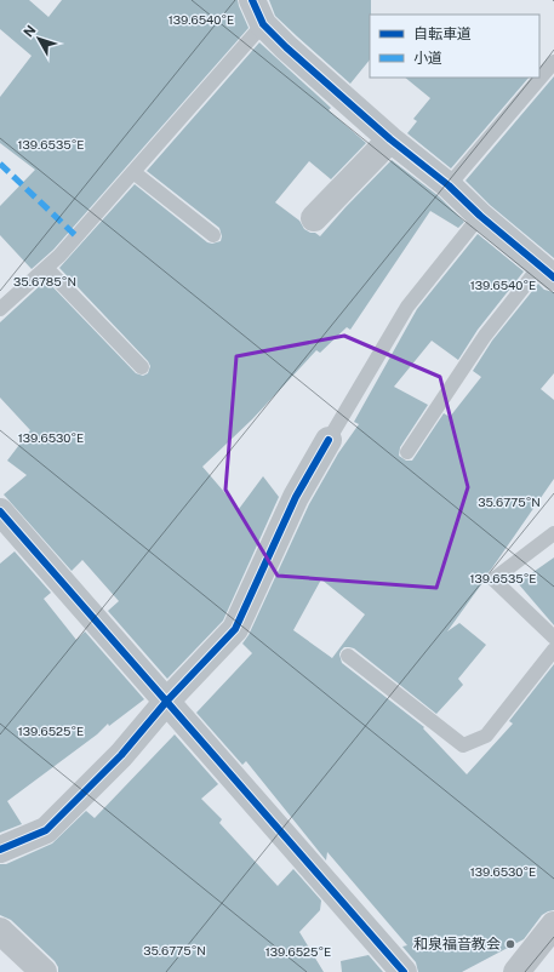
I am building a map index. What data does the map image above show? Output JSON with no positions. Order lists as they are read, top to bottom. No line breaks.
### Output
{"places":["和泉福音教会"],"legend":["自転車道","小道"],"north":"top left","coordinates":["139.6540°E","139.6535°E","35.6785°N","139.6530°E","35.6775°N","139.6525°E"]}
